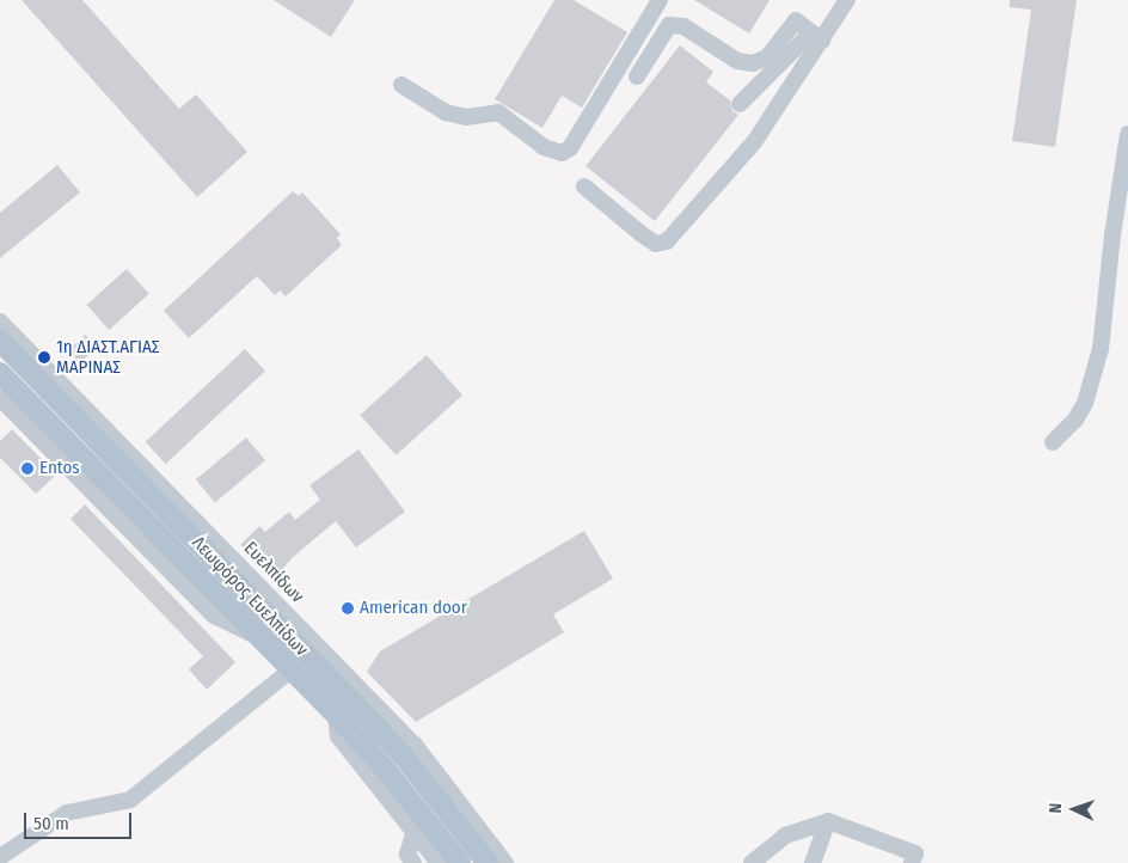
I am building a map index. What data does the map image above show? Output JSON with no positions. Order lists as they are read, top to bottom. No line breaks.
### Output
{"streets":{"main road":["Λεωφόρος Ευελπίδων"]},"places":["1η ΔΙΑΣΤ.ΑΓΙΑΣ ΜΑΡΙΝΑΣ","Entos","American door"],"scale_bar":"50 m","north":"left"}
